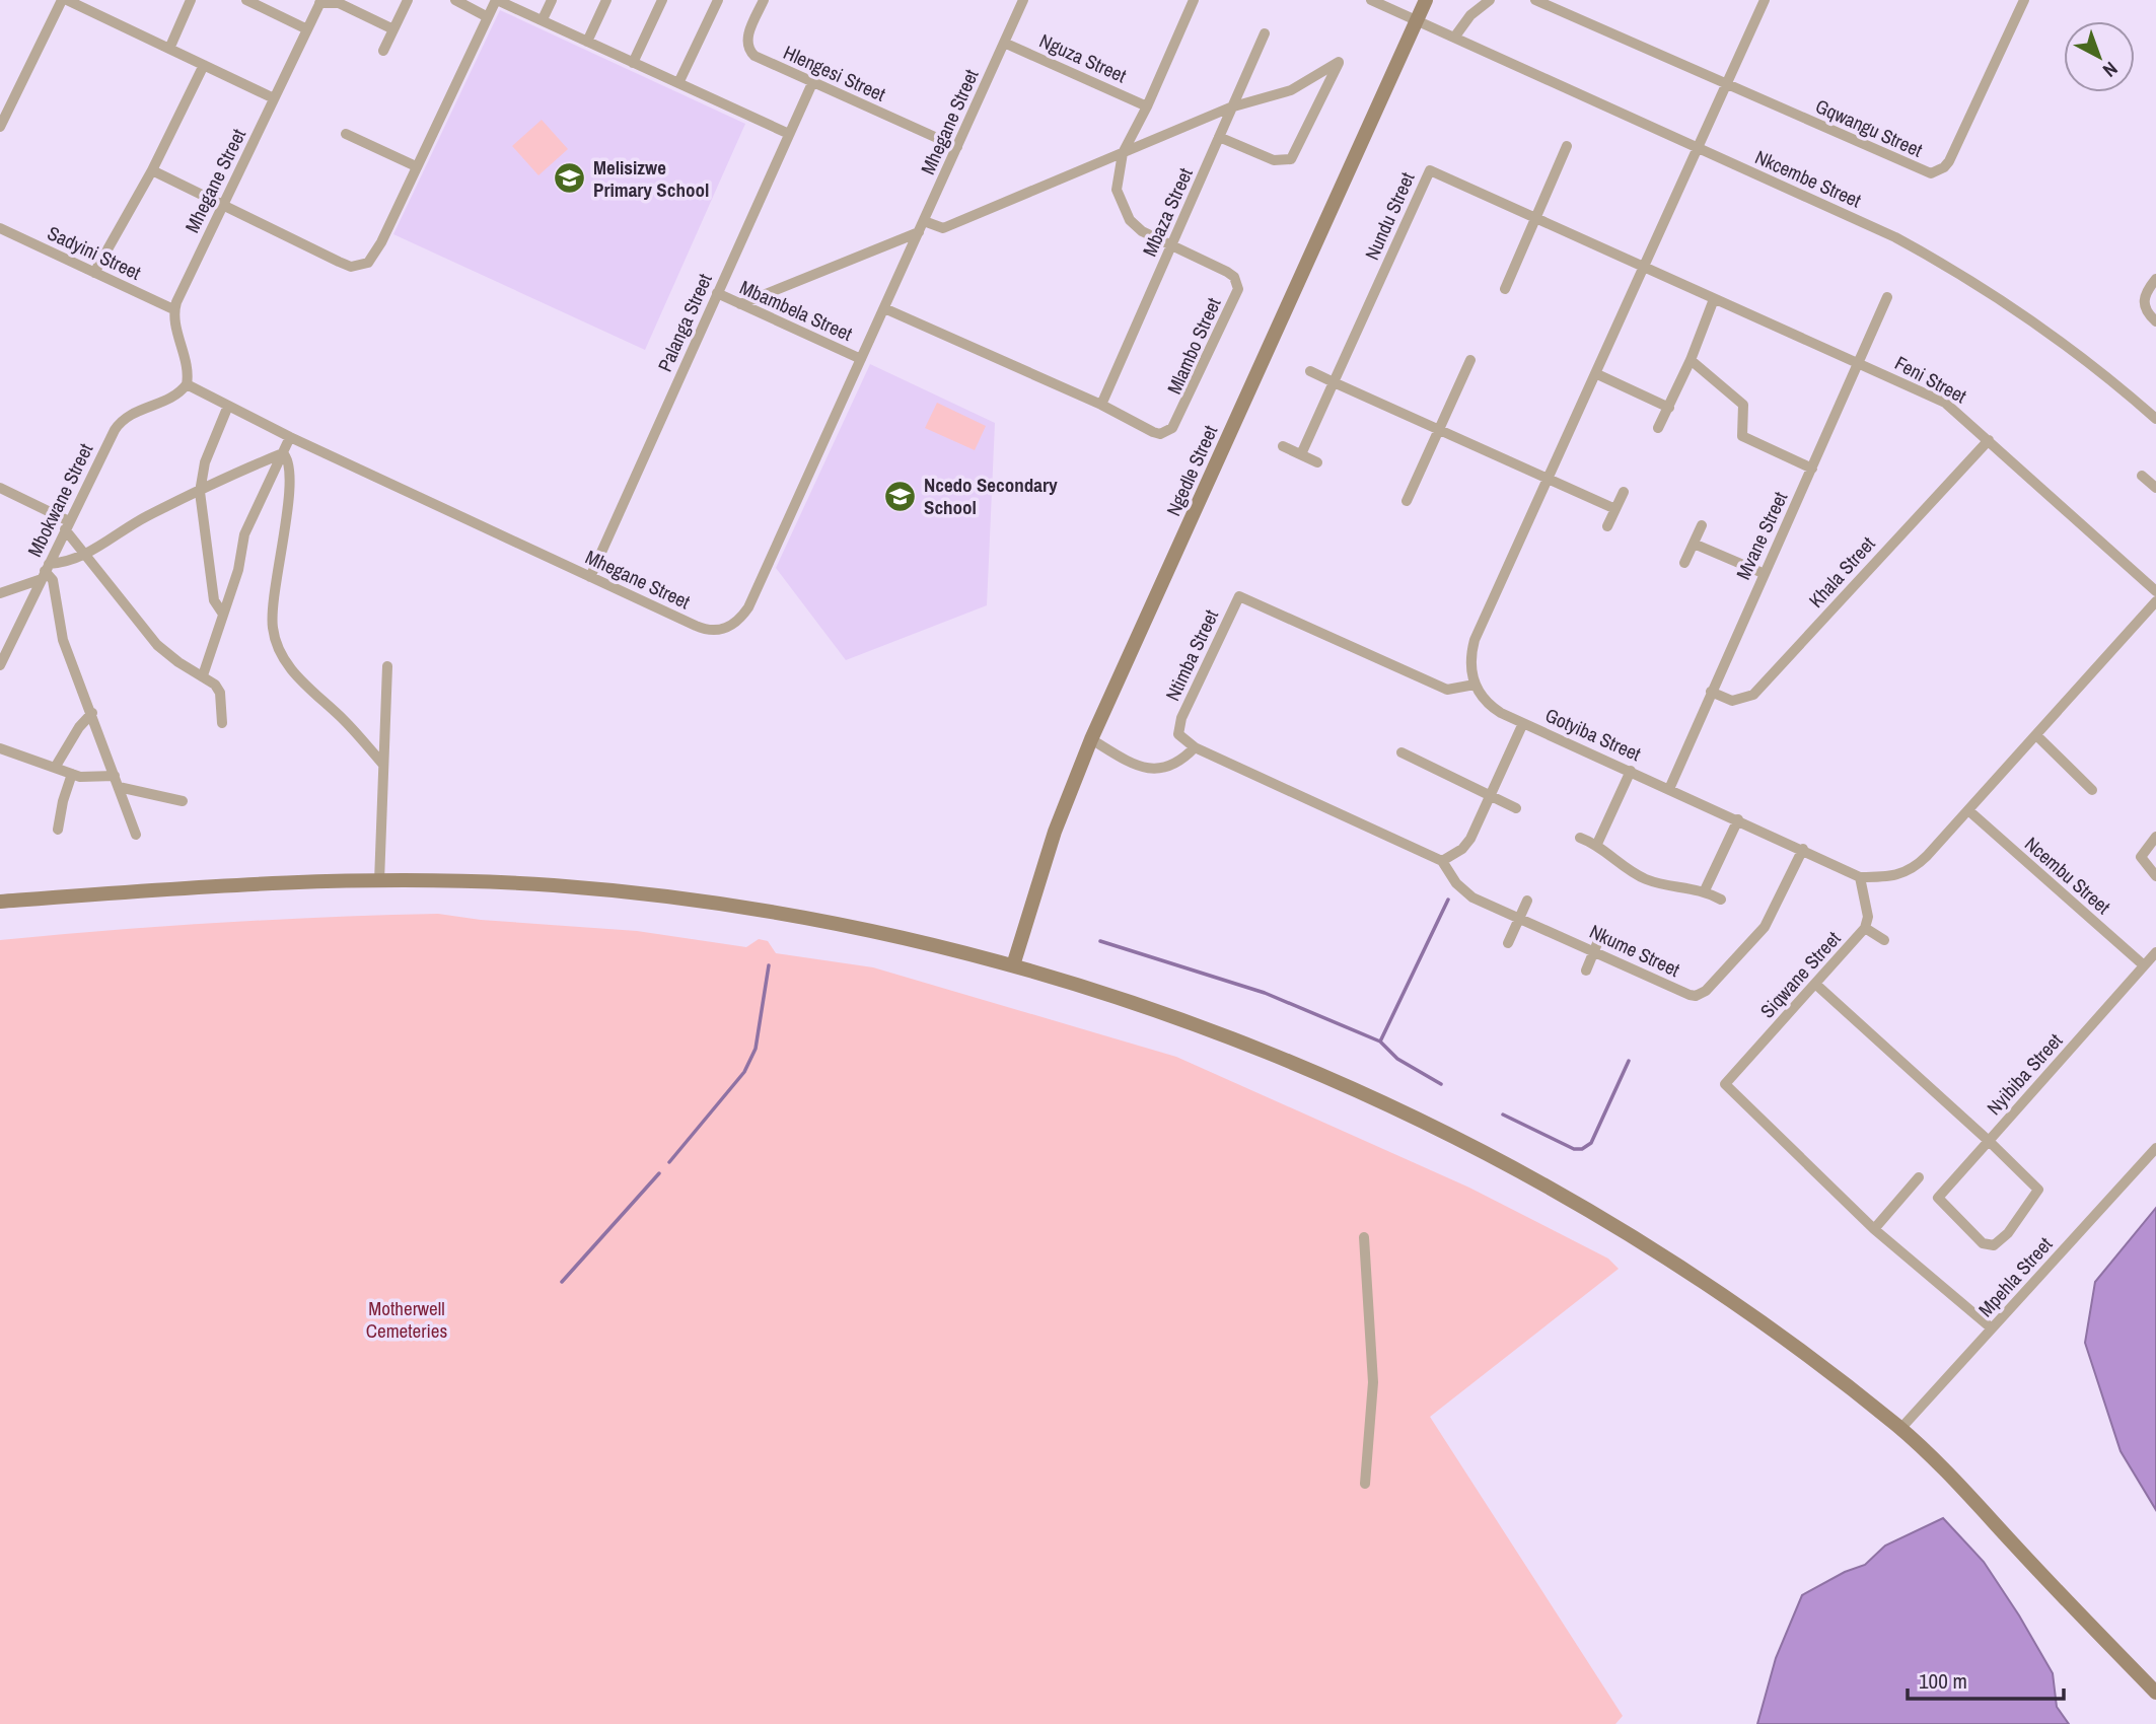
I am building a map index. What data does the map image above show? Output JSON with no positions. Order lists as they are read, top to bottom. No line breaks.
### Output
{"streets":{"main road":["Ngedle Street"],"street":["Nguza Street","Hlengesi Street","Mhegane Street","Gqwangu Street","Nkcembe Street","Mbaza Street","Nundu Street","Sadyini Street","Mbambela Street","Palanga Street","Mlambo Street","Feni Street","Mbokwane Street","Mvane Street","Khala Street","Ntimba Street","Gotyiba Street","Ncembu Street","Nkume Street","Siqwane Street","Nyibiba Street","Mpehla Street"]},"crossings":[["Nguza Street","Mhegane Street"],["Nguza Street","Mlambo Street"],["Hlengesi Street","Mhegane Street"],["Hlengesi Street","Palanga Street"],["Mhegane Street","Sadyini Street"],["Mhegane Street","Mbambela Street"],["Mhegane Street","Palanga Street"],["Mhegane Street","Mlambo Street"],["Mhegane Street","Mbokwane Street"],["Nkcembe Street","Ngedle Street"],["Mbaza Street","Mlambo Street"],["Nundu Street","Feni Street"],["Mbambela Street","Palanga Street"],["Feni Street","Mvane Street"],["Feni Street","Khala Street"],["Mvane Street","Khala Street"],["Mvane Street","Gotyiba Street"],["Ntimba Street","Gotyiba Street"],["Gotyiba Street","Ncembu Street"],["Gotyiba Street","Nkume Street"],["Gotyiba Street","Siqwane Street"],["Ncembu Street","Nyibiba Street"],["Siqwane Street","Nyibiba Street"]],"parks":["Motherwell Cemeteries"],"places":{"school or university":["Melisizwe Primary School","Ncedo Secondary School"]},"scale_bar":"100 m","north":"bottom right"}
